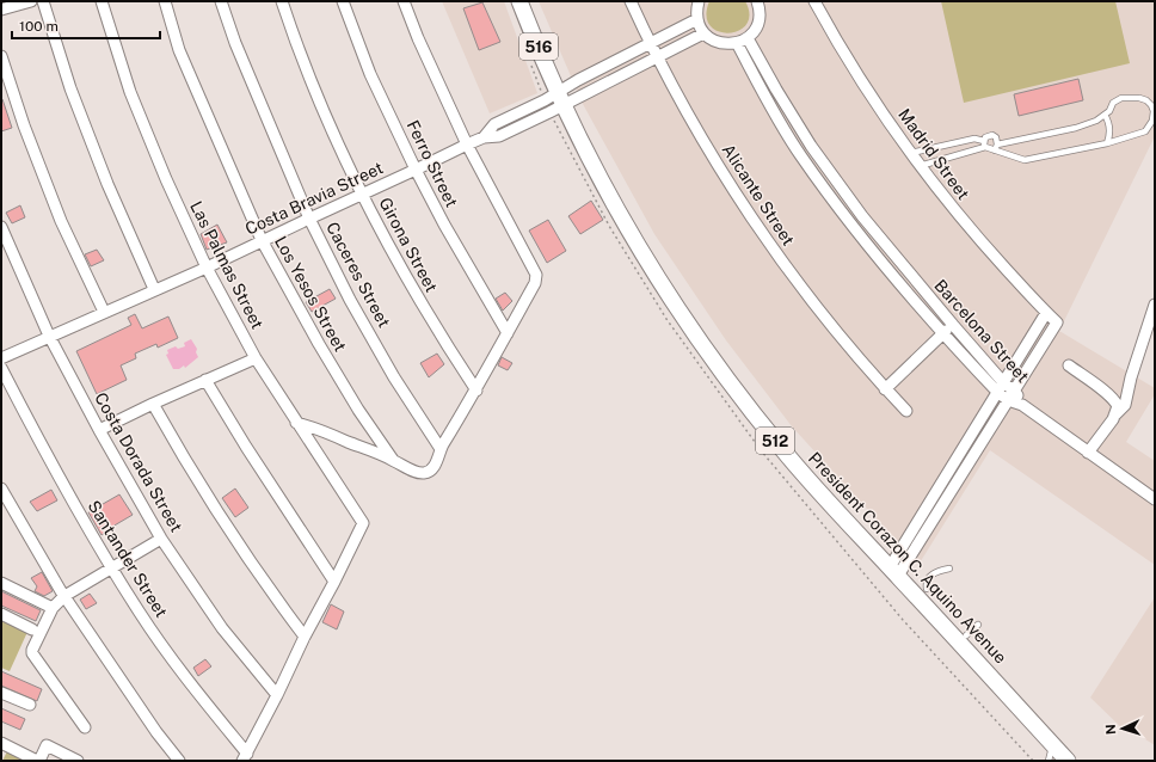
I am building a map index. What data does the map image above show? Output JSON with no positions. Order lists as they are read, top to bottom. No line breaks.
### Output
{"streets":{"main road":["516","512","President Corazon C. Aquino Avenue"],"street":["Madrid Street","Ferro Street","Alicante Street","Costa Bravia Street","Girona Street","Las Palmas Street","Caceres Street","Los Yesos Street","Barcelona Street","Costa Dorada Street","Santander Street"]},"crossings":[["Madrid Street","Barcelona Street"],["Madrid Street","President Corazon C. Aquino Avenue"],["Ferro Street","Costa Bravia Street"],["Costa Bravia Street","Girona Street"],["Costa Bravia Street","Las Palmas Street"],["Costa Bravia Street","Caceres Street"],["Costa Bravia Street","Los Yesos Street"],["Costa Bravia Street","Costa Dorada Street"],["Costa Bravia Street","President Corazon C. Aquino Avenue"]],"scale_bar":"100 m","north":"left"}
